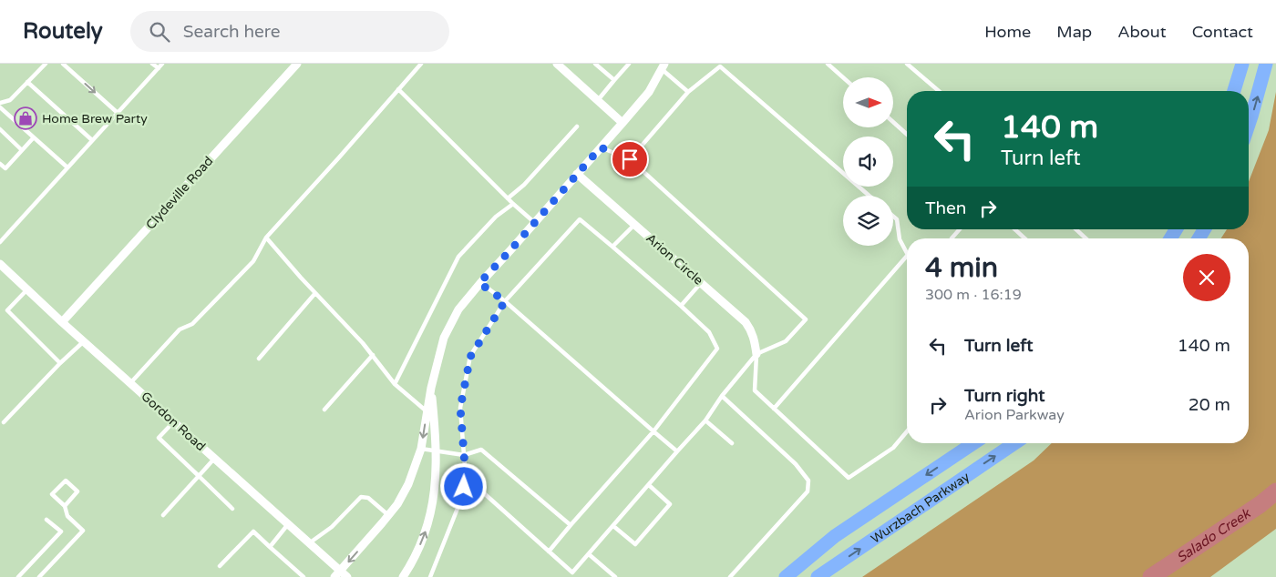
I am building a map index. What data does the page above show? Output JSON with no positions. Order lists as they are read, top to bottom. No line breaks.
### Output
{"streets":{"highway":["Wurzbach Parkway"],"street":["Clydeville Road","Arion Circle","Gordon Road"]},"crossings":[["Clydeville Road","Gordon Road"]],"water":["Salado Creek"],"places":{"shop":["Home Brew Party"]},"north":"right","page":{"header":"Routely","search":"Search here","nav":["Home","Map","About","Contact"],"turn":["140 m","Turn left"],"then":"Then","heading":["4 min","300 m · 16:19"],"list":[{"name":"Turn left","value":"140 m"},{"name":"Turn right","note":"Arion Parkway","value":"20 m"}]}}
